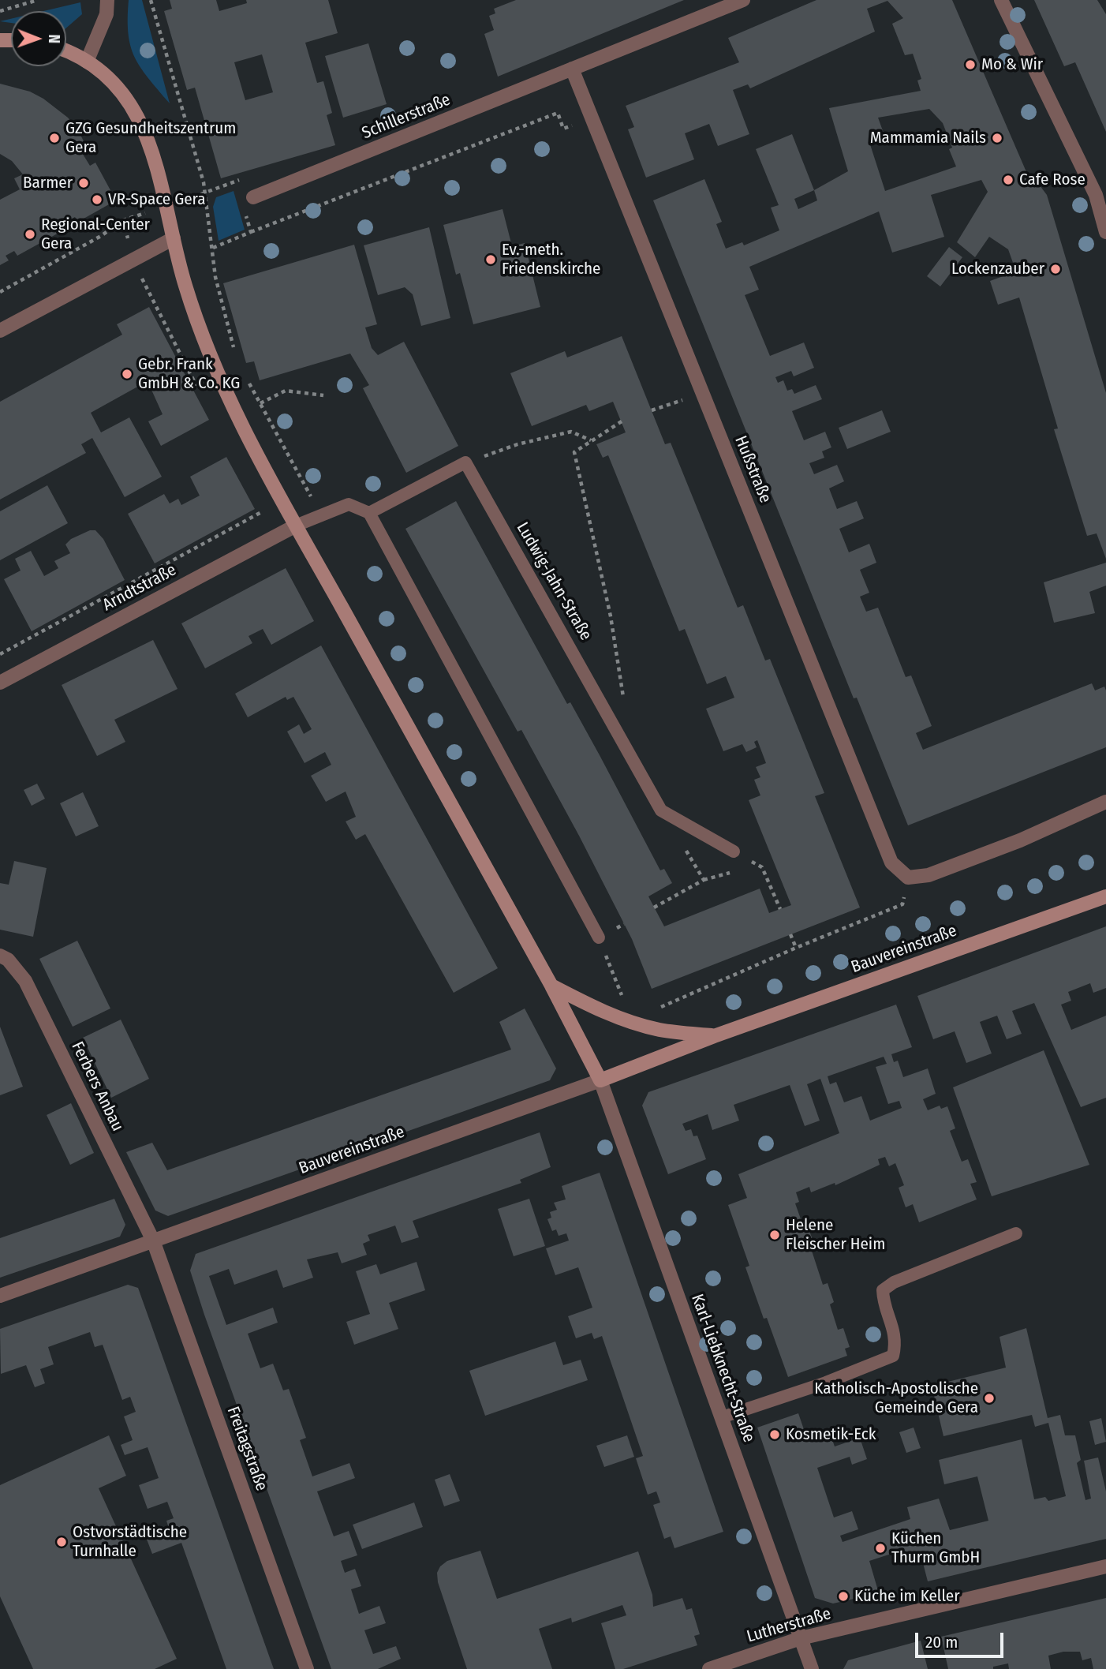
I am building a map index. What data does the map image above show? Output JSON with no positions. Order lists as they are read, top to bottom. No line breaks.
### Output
{"streets":{"main road":["Bauvereinstraße"],"street":["Schillerstraße","Hußstraße","Arndtstraße","Ferbers Anbau","Karl-Liebknecht-Straße","Freitagstraße","Lutherstraße"],"lane":["Ludwig-Jahn-Straße"]},"crossings":[["Schillerstraße","Hußstraße"],["Bauvereinstraße","Ferbers Anbau"],["Bauvereinstraße","Karl-Liebknecht-Straße"],["Bauvereinstraße","Freitagstraße"],["Ferbers Anbau","Freitagstraße"],["Karl-Liebknecht-Straße","Lutherstraße"]],"places":["Mo & Wir","GZG Gesundheitszentrum Gera","Mammamia Nails","Cafe Rose","Barmer","VR-Space Gera","Regional-Center Gera","Ev.-meth. Friedenskirche","Lockenzauber","Gebr. Frank GmbH & Co. KG","Helene Fleischer Heim","Katholisch-Apostolische Gemeinde Gera","Kosmetik-Eck","Ostvorstädtische Turnhalle","Küchen Thurm GmbH","Küche im Keller"],"scale_bar":"20 m","north":"right"}
